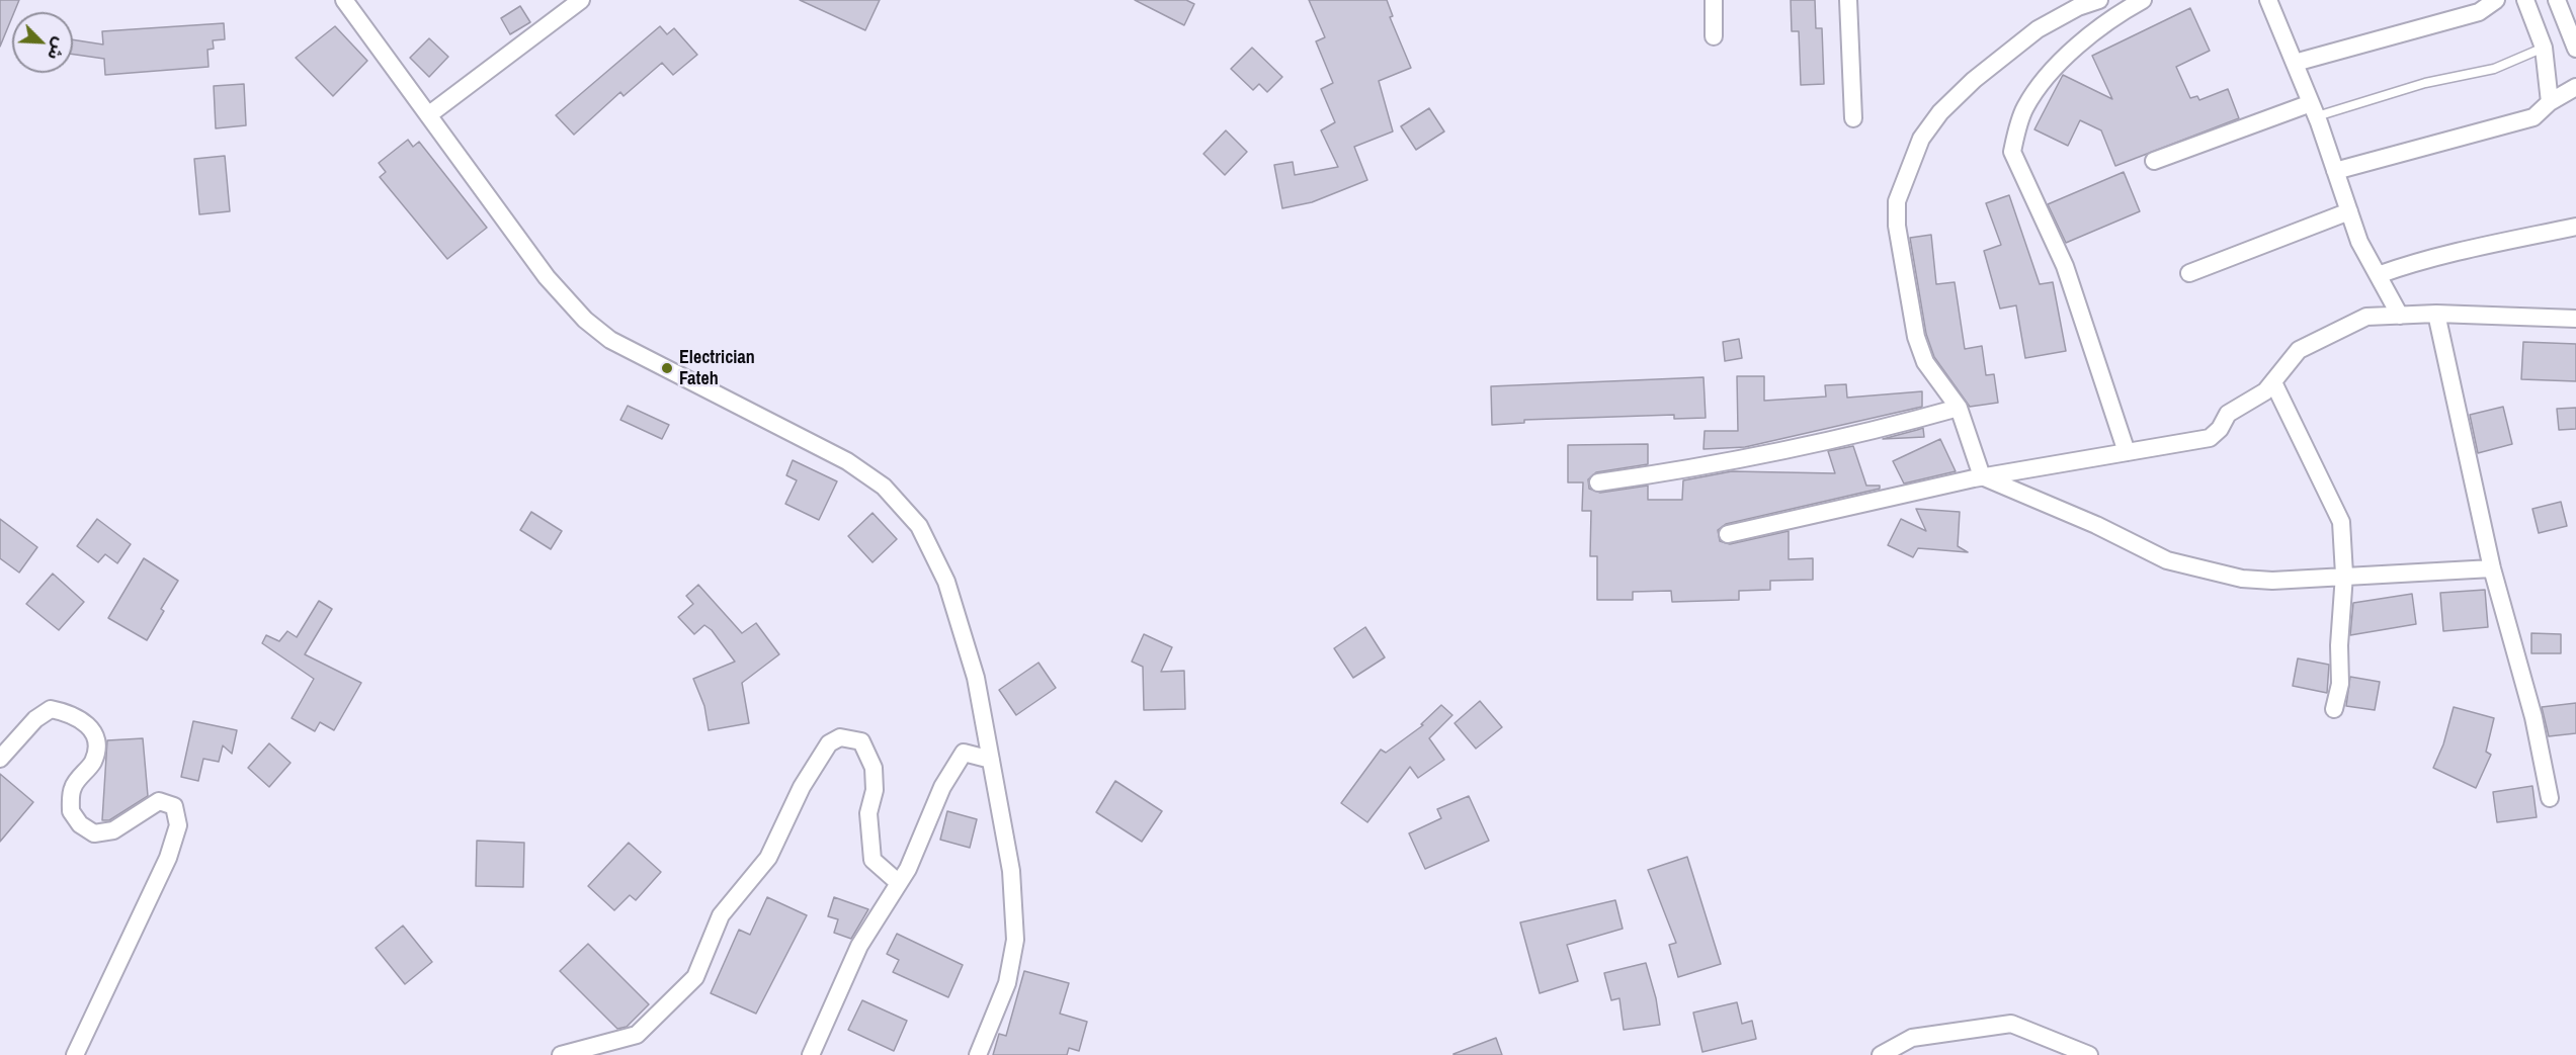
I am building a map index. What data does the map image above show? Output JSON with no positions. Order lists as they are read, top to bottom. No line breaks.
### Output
{"places":["Electrician Fateh"],"north":"bottom right"}
